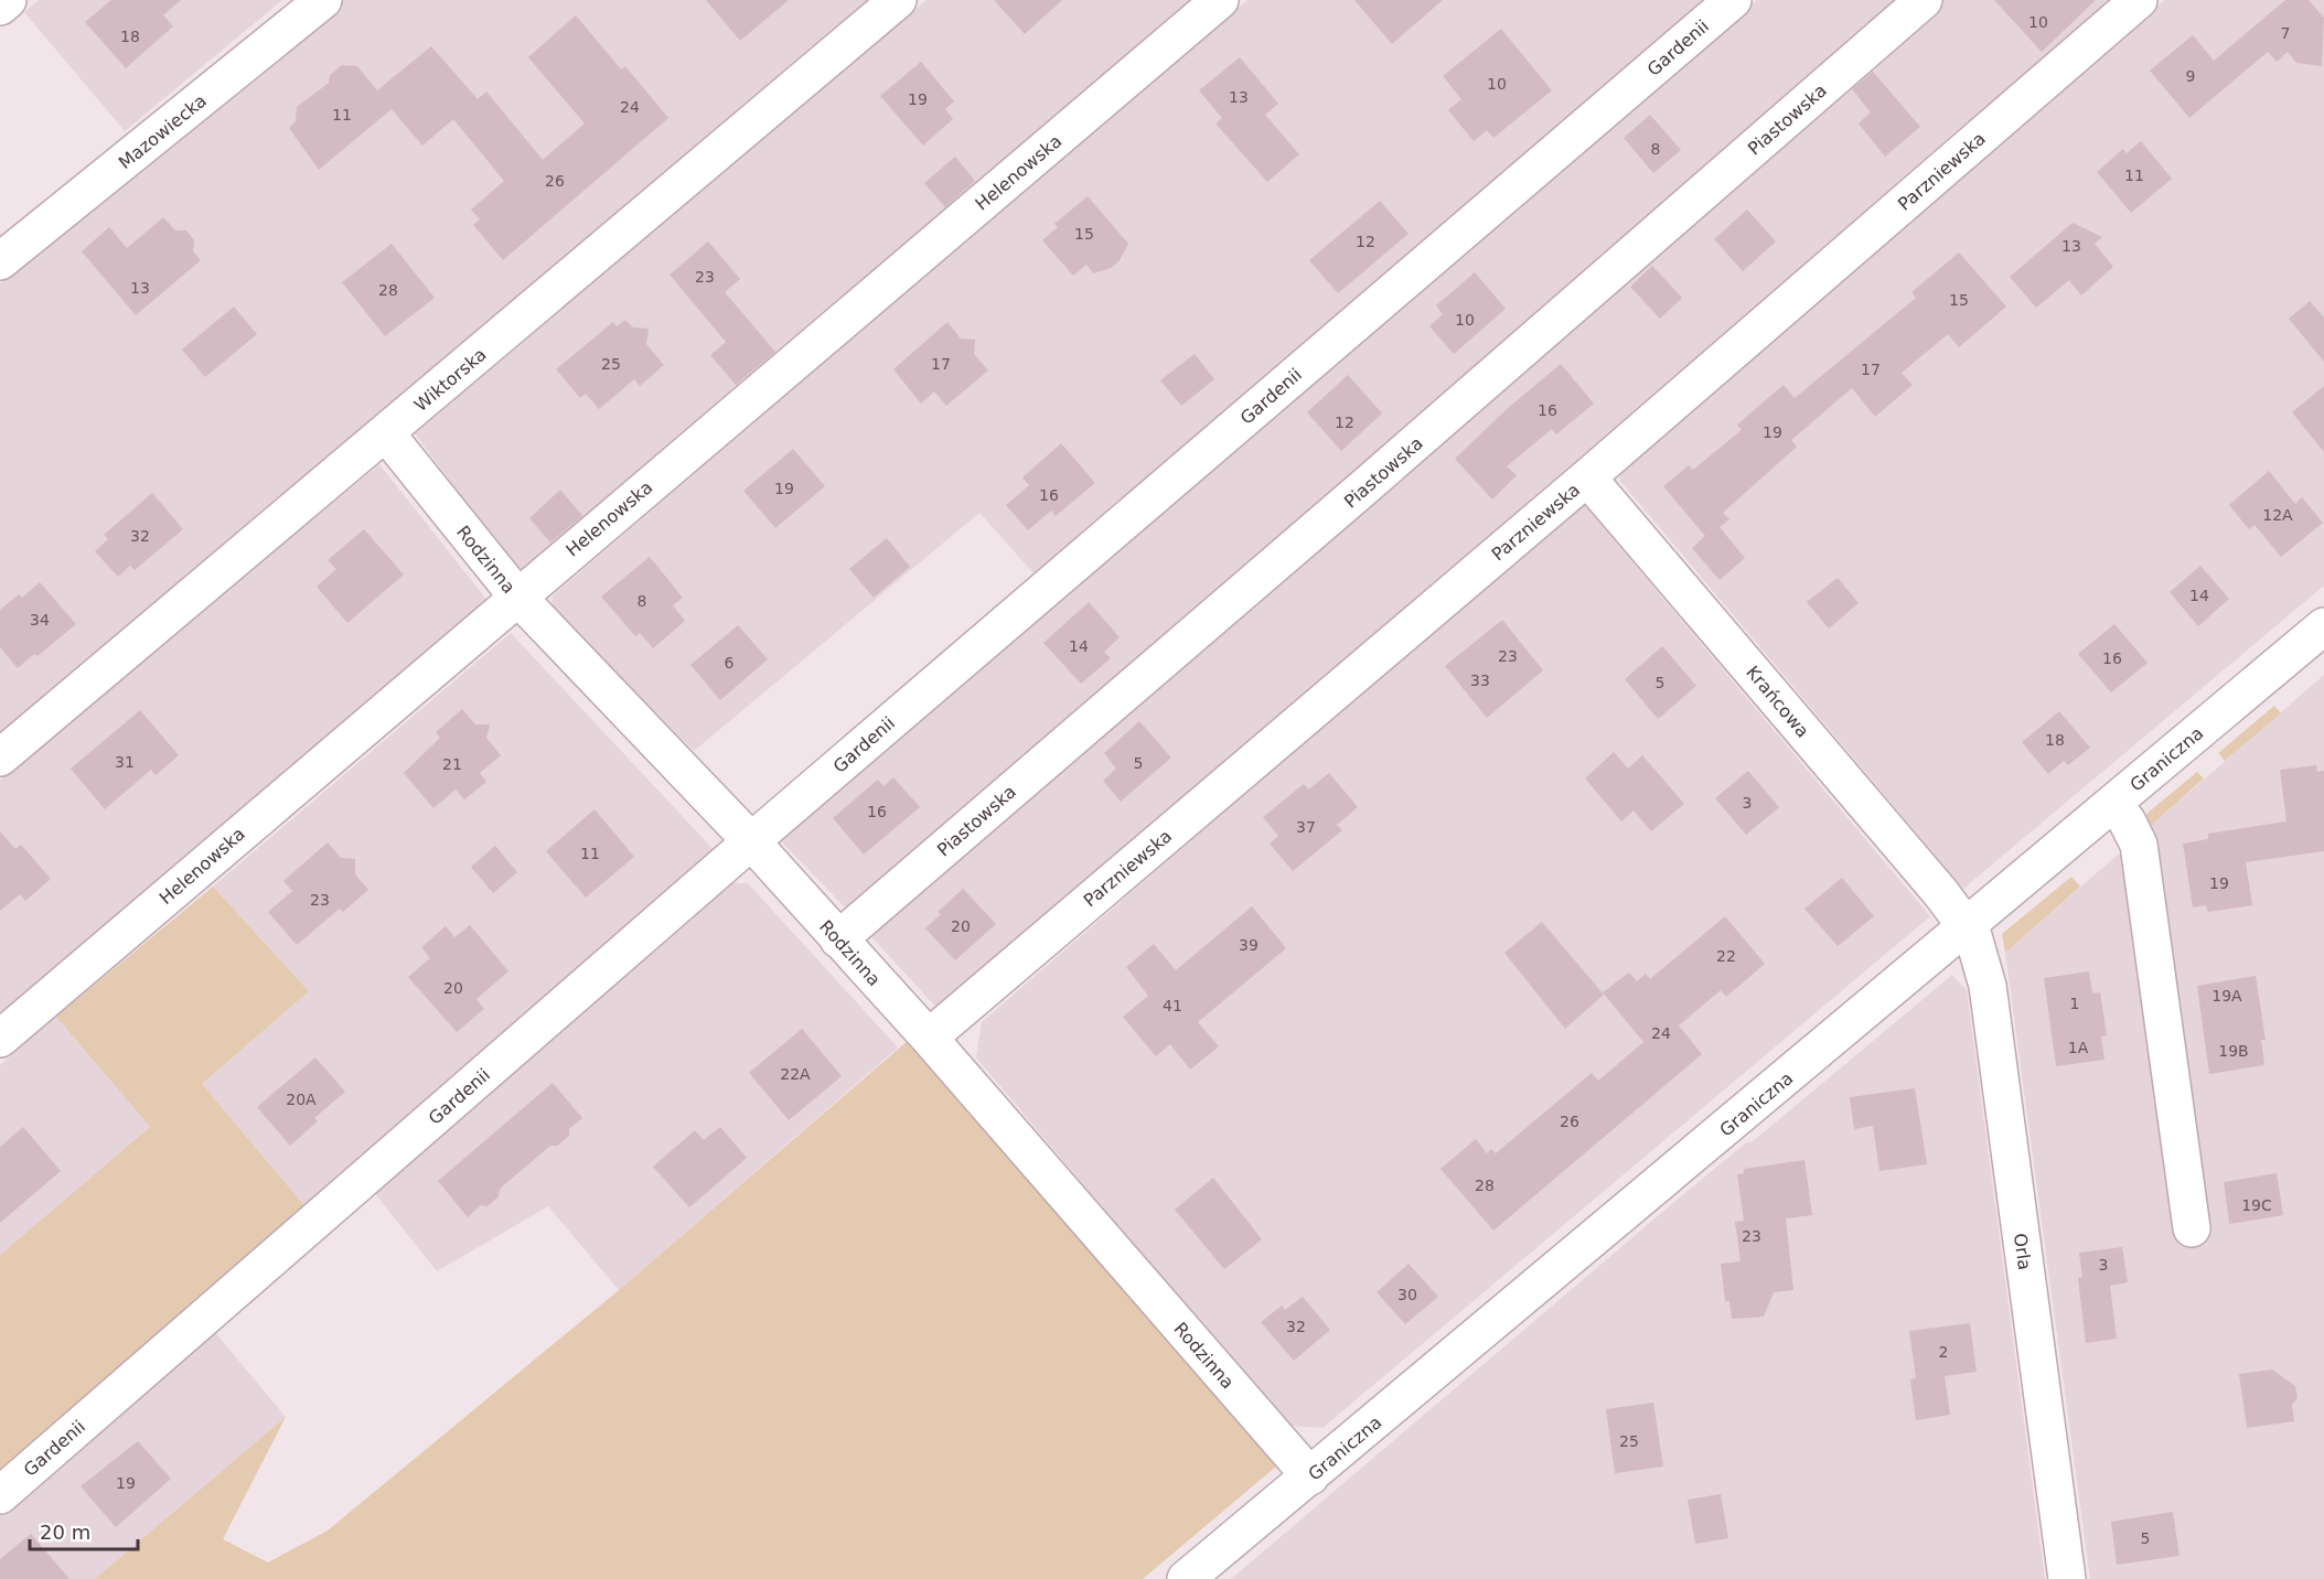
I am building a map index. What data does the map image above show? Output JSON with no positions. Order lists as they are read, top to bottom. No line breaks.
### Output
{"streets":{"street":["Gardenii","Piastowska","Mazowiecka","Parzniewska","Helenowska","Wiktorska","Rodzinna","Krańcowa","Graniczna","Orla"]},"crossings":[["Gardenii","Rodzinna"],["Piastowska","Rodzinna"],["Parzniewska","Rodzinna"],["Parzniewska","Krańcowa"],["Helenowska","Rodzinna"],["Wiktorska","Rodzinna"],["Rodzinna","Graniczna"],["Krańcowa","Graniczna"],["Krańcowa","Orla"],["Graniczna","Orla"]],"house_numbers":["10","7","18","9","10","13","19","24","11","8","11","26","15","12","13","23","13","28","15","10","25","17","17","16","12","19","19","16","12A","32","14","8","34","14","23","16","6","33","5","18","31","5","21","3","16","37","11","19","23","20","39","22","20","19A","1","41","24","1A","19B","22A","20A","26","28","19C","23","3","30","32","2","25","19","5"],"scale_bar":"20 m"}
